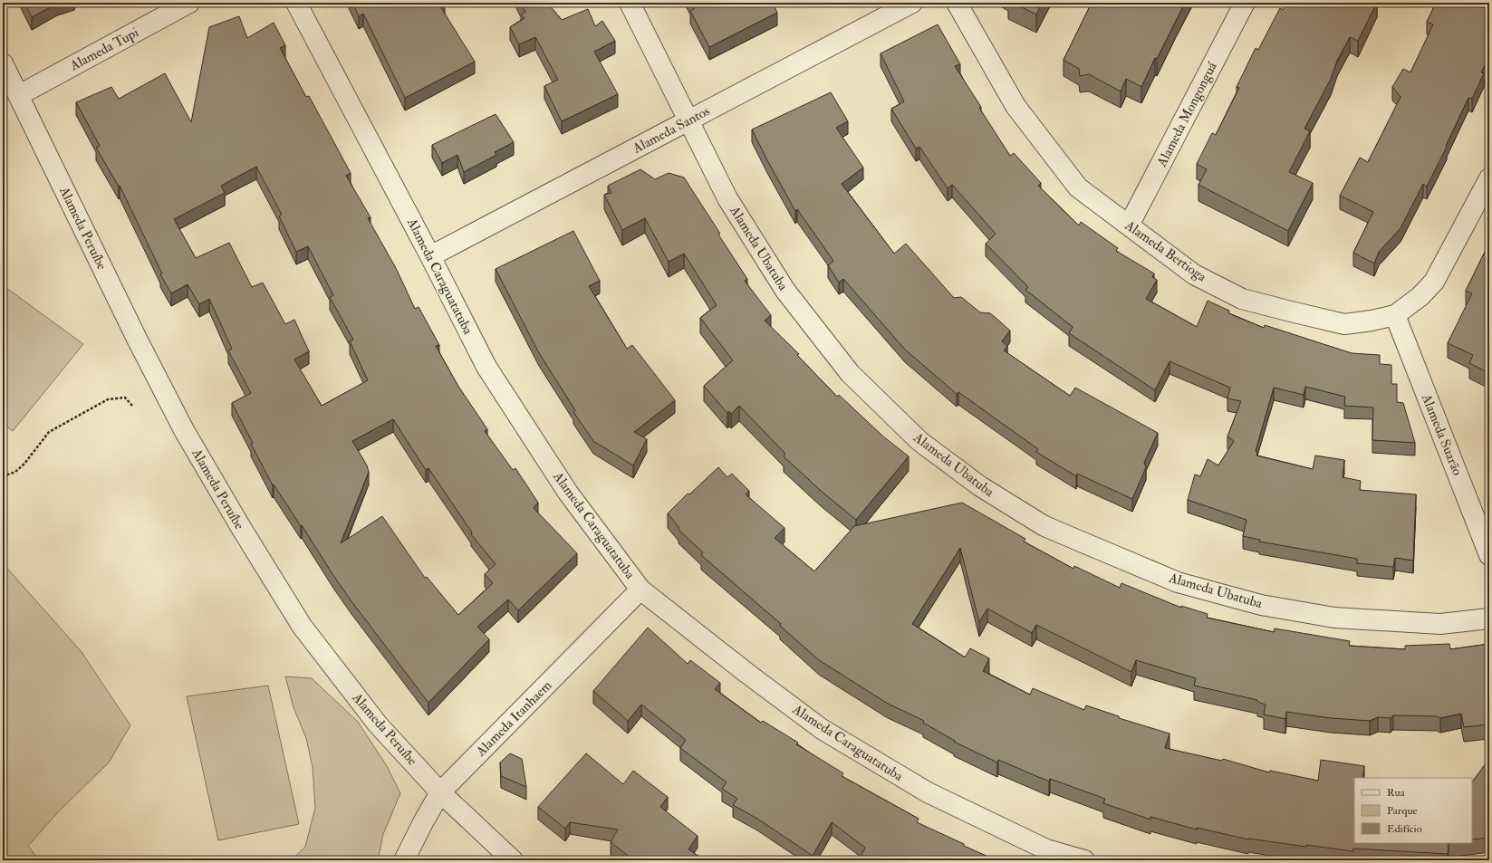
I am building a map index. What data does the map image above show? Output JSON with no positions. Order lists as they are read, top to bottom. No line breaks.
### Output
{"streets":{"street":["Alameda Tupi","Alameda Mongonguá","Alameda Santos","Alameda Peruíbe","Alameda Ubatuba","Alameda Bertioga","Alameda Caraguatatuba","Alameda Suarão","Alameda Itanhaem"]},"crossings":[["Alameda Tupi","Alameda Peruíbe"],["Alameda Mongonguá","Alameda Bertioga"],["Alameda Santos","Alameda Ubatuba"],["Alameda Santos","Alameda Caraguatatuba"],["Alameda Peruíbe","Alameda Itanhaem"],["Alameda Bertioga","Alameda Suarão"],["Alameda Caraguatatuba","Alameda Itanhaem"]],"legend":["Rua","Parque","Edifício"]}
